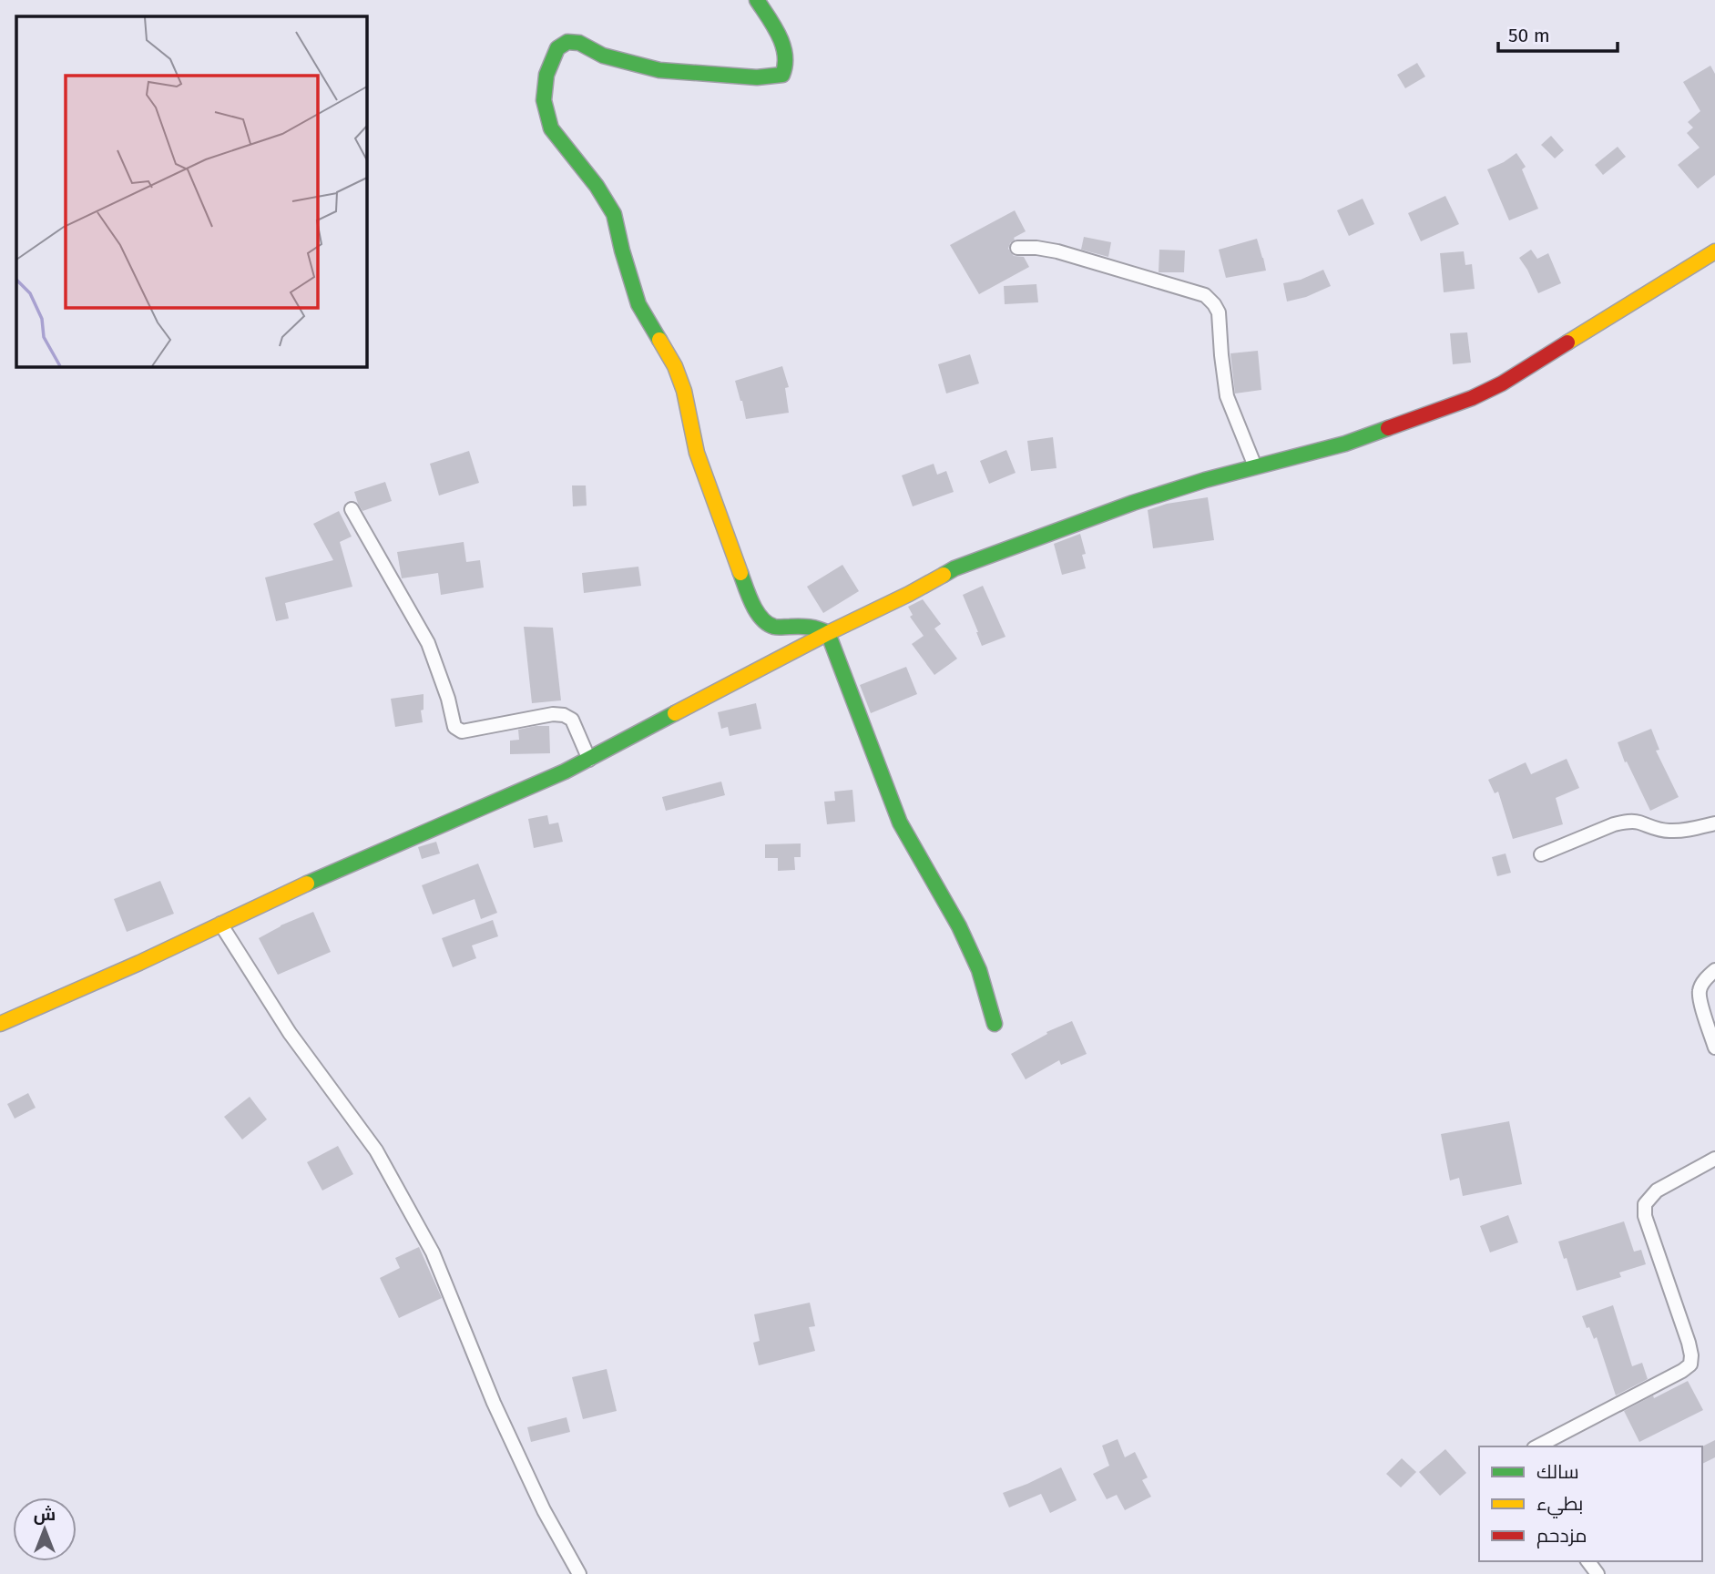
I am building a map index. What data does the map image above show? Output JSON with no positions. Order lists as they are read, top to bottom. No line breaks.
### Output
{"legend":["سالك","بطيء","مزدحم"],"scale_bar":"50 m","north":"top"}
